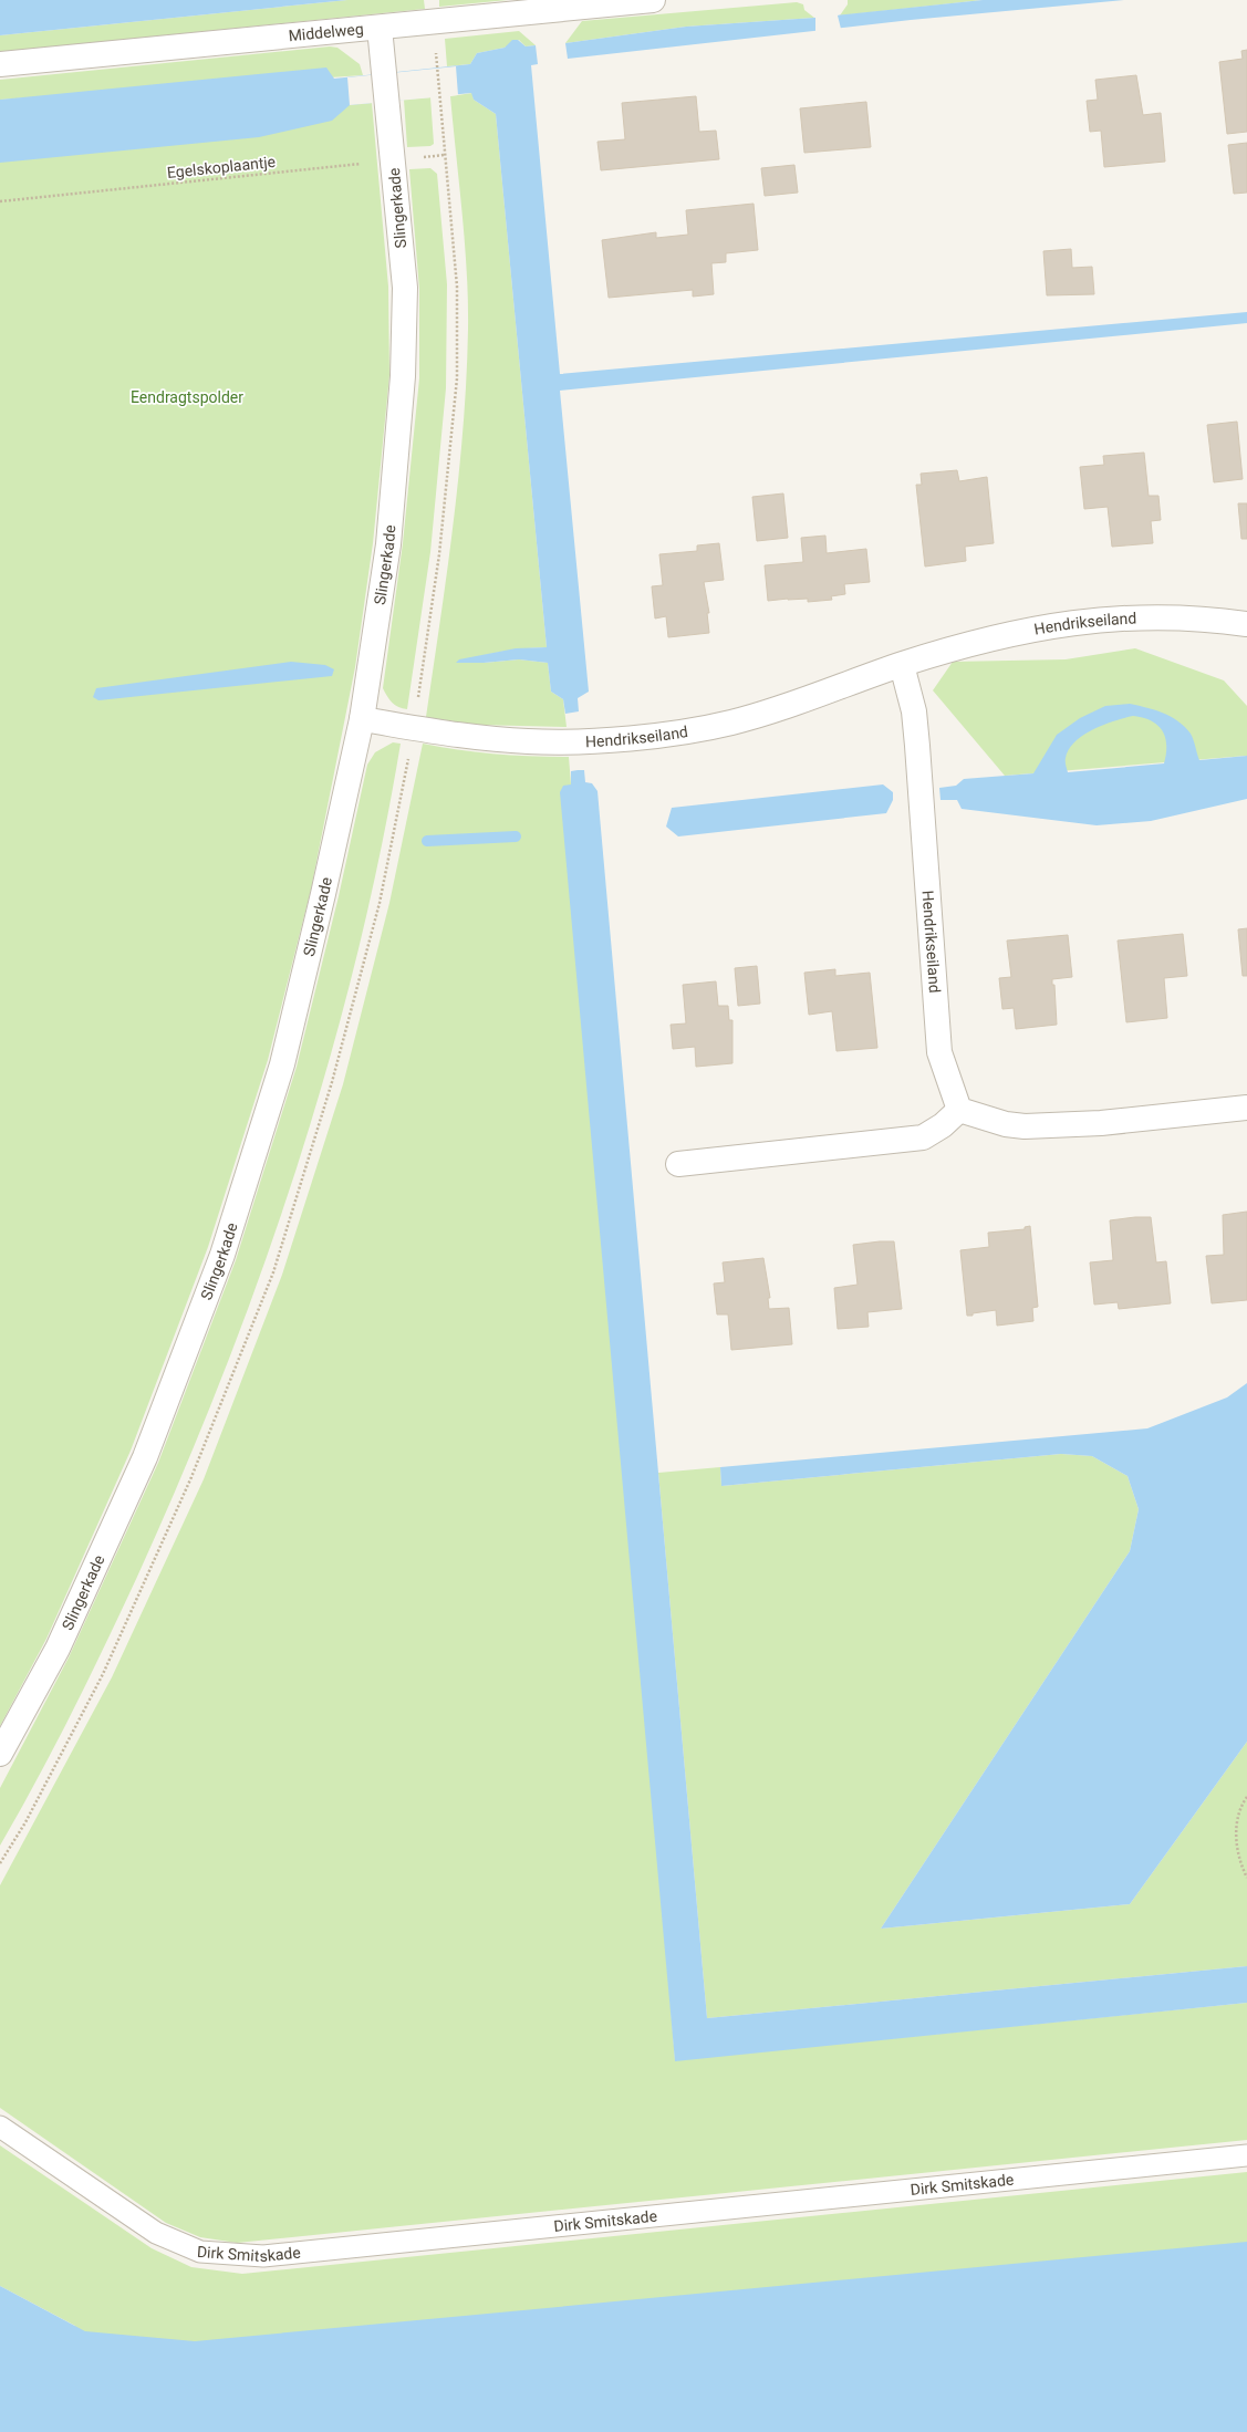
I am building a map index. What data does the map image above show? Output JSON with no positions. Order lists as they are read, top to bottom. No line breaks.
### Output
{"streets":{"street":["Middelweg","Slingerkade","Hendrikseiland"],"lane":["Dirk Smitskade"],"path":["Egelskoplaantje"]},"crossings":[["Middelweg","Slingerkade"],["Egelskoplaantje","Slingerkade"],["Slingerkade","Hendrikseiland"]],"parks":["Eendragtspolder"]}
